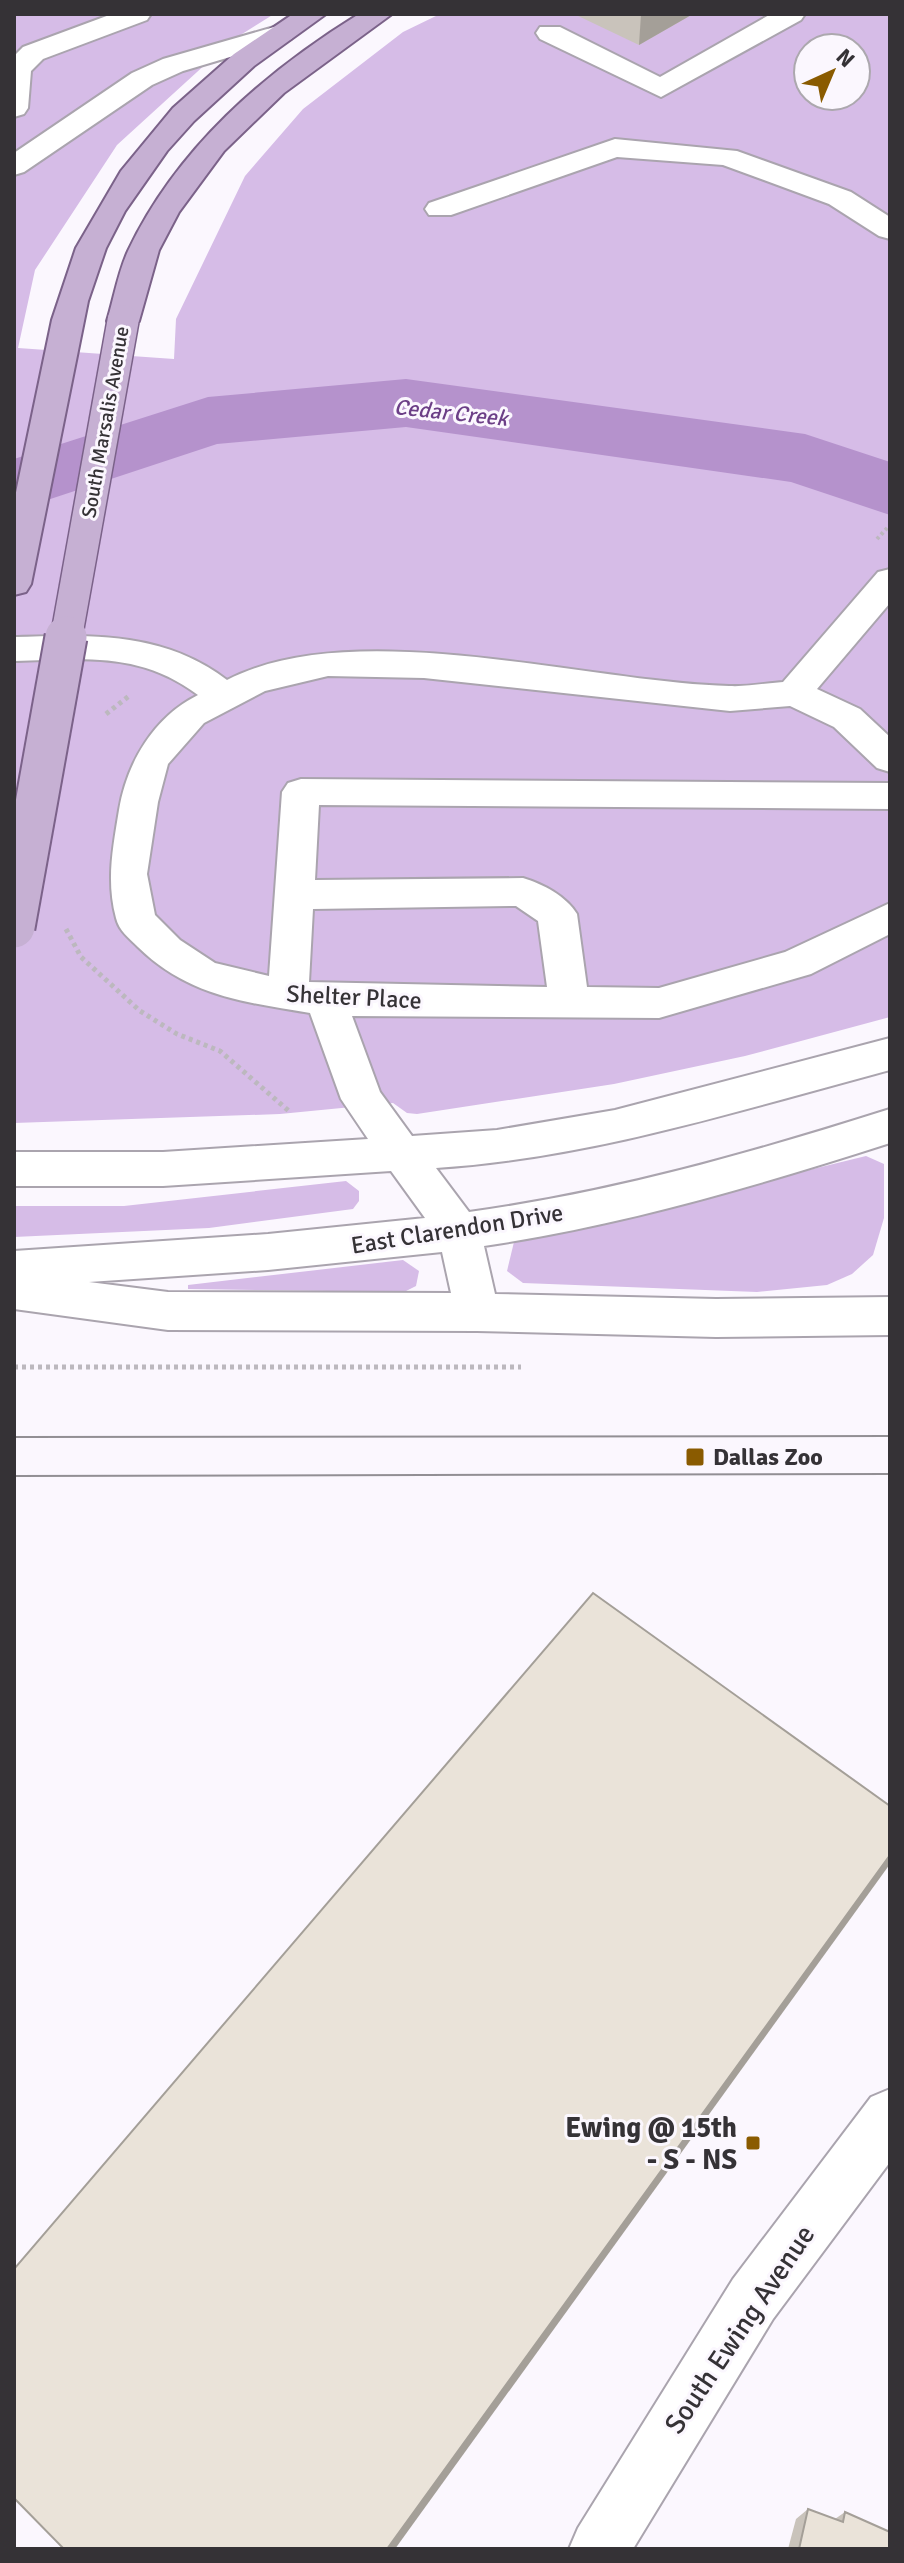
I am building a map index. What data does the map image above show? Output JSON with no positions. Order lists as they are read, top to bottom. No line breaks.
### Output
{"streets":{"main road":["South Marsalis Avenue"],"street":["Shelter Place","East Clarendon Drive","South Ewing Avenue"]},"water":["Cedar Creek"],"places":{"transit":["Dallas Zoo","Ewing @ 15th - S - NS"]},"north":"top right"}
